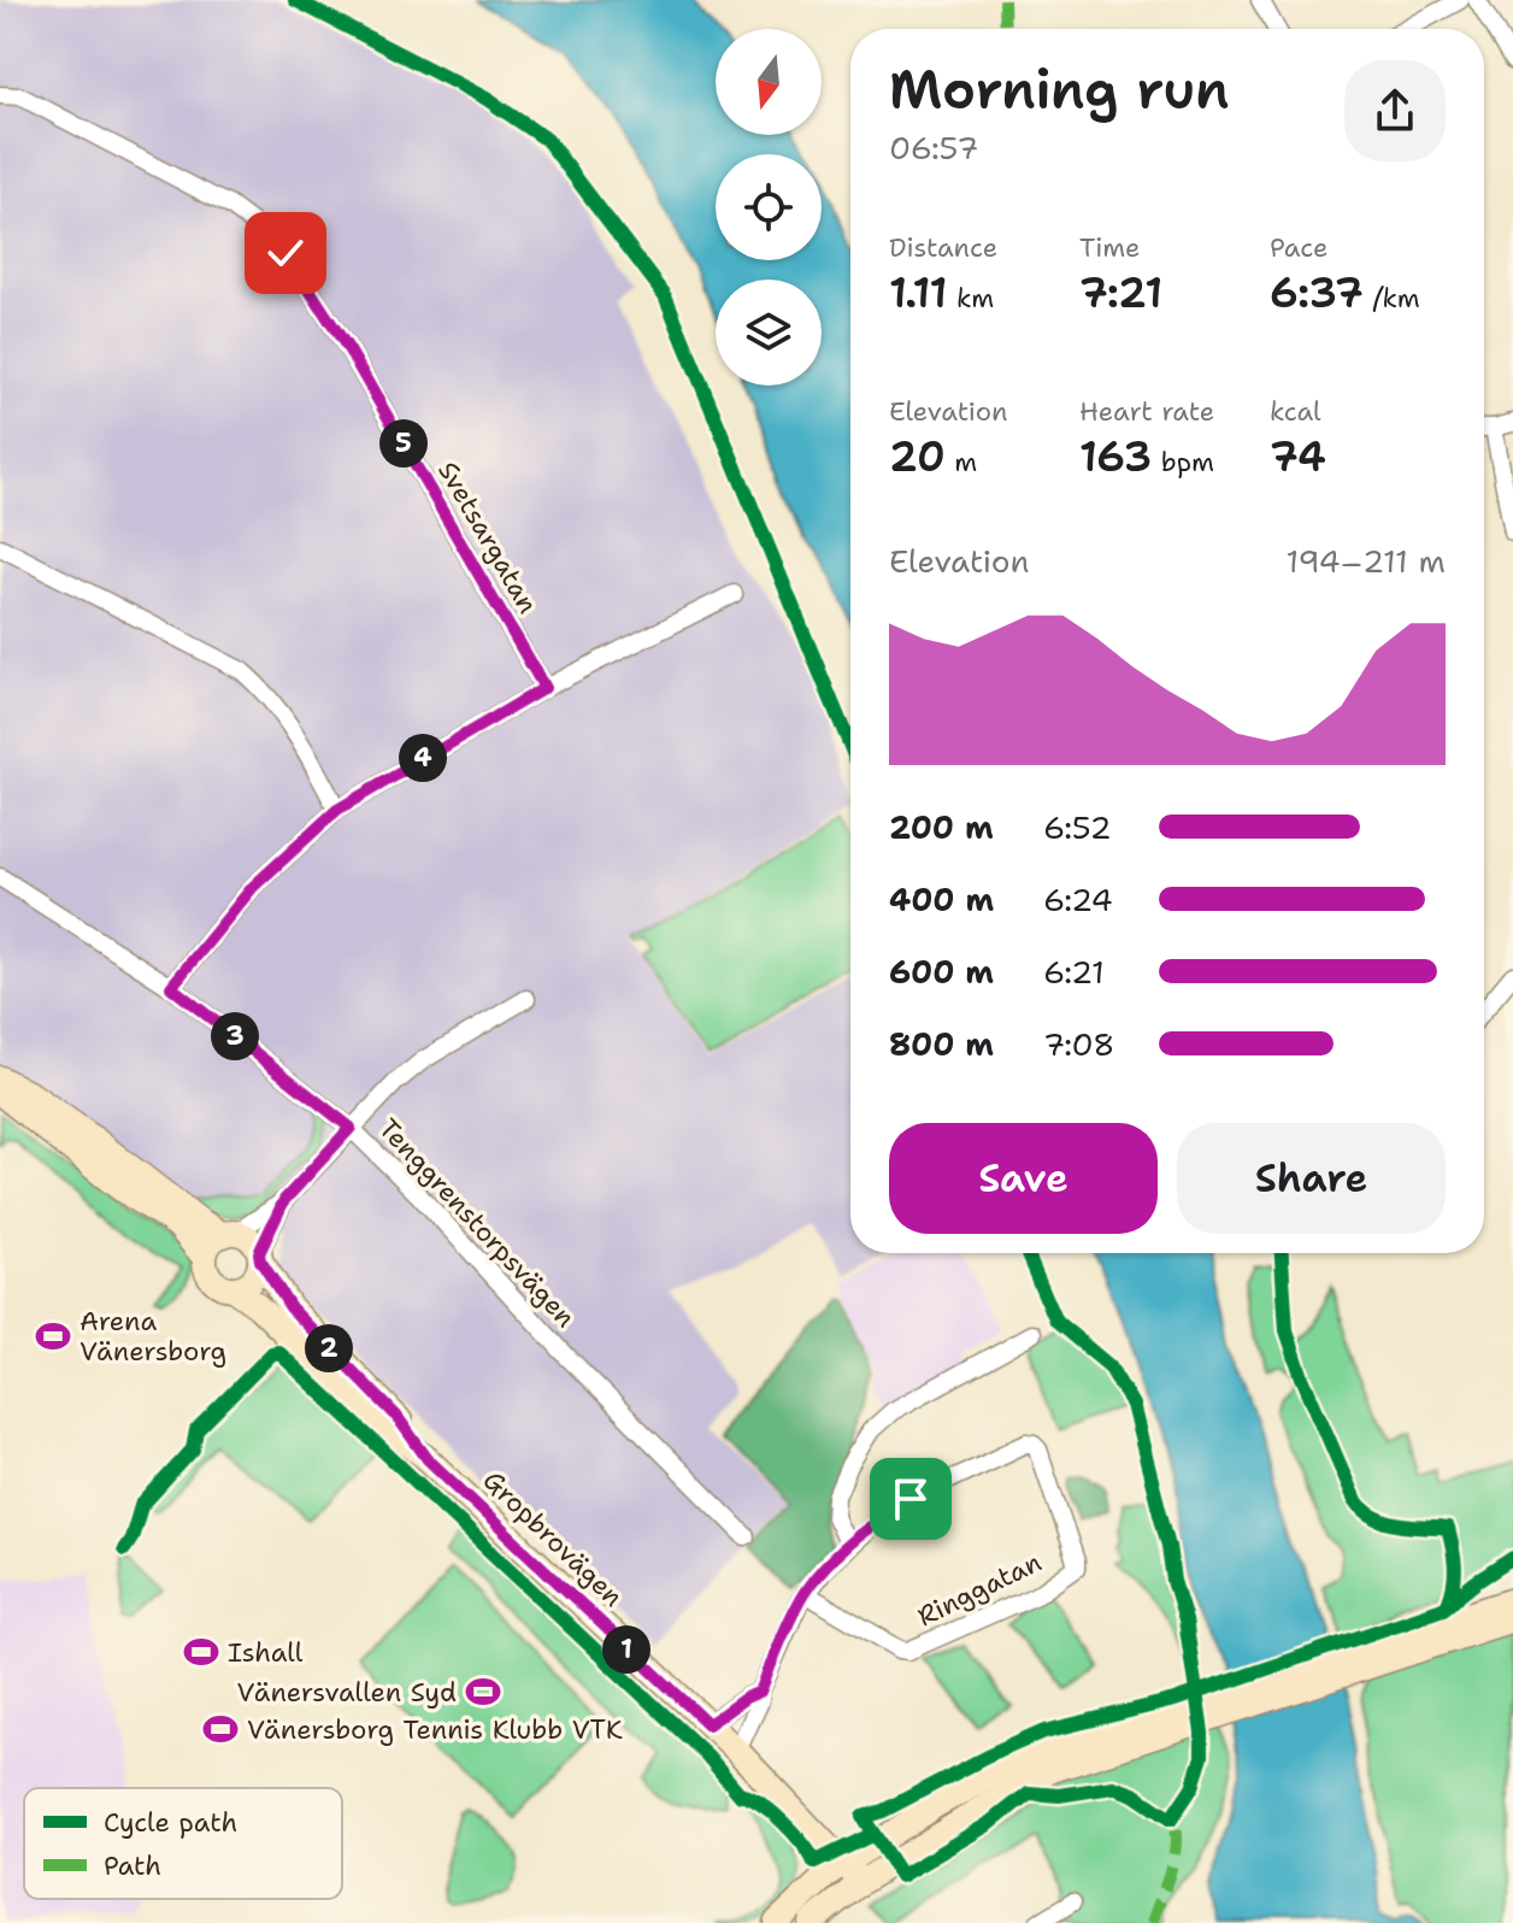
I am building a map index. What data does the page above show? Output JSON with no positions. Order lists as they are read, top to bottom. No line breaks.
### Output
{"streets":{"street":["Svetsargatan","Tenggrenstorpsvägen","Gropbrovägen","Ringgatan"]},"crossings":[["Gropbrovägen","Ringgatan"]],"places":{"sports":["Arena Vänersborg","Ishall","Vänersvallen Syd","Vänersborg Tennis Klubb VTK"]},"legend":["Cycle path","Path"],"north":"bottom","page":{"heading":["Morning run","06:57"],"stats":[["Distance","1.11 km"],["Time","7:21"],["Pace","6:37 /km"],["Elevation","20 m"],["Heart rate","163 bpm"],["kcal","74"]],"pins":["5","4","3","2","1"],"chart":["Elevation","194–211 m"],"list":[{"name":"200 m","note":"6:52"},{"name":"400 m","note":"6:24"},{"name":"600 m","note":"6:21"},{"name":"800 m","note":"7:08"}],"buttons":["Save","Share"]}}
